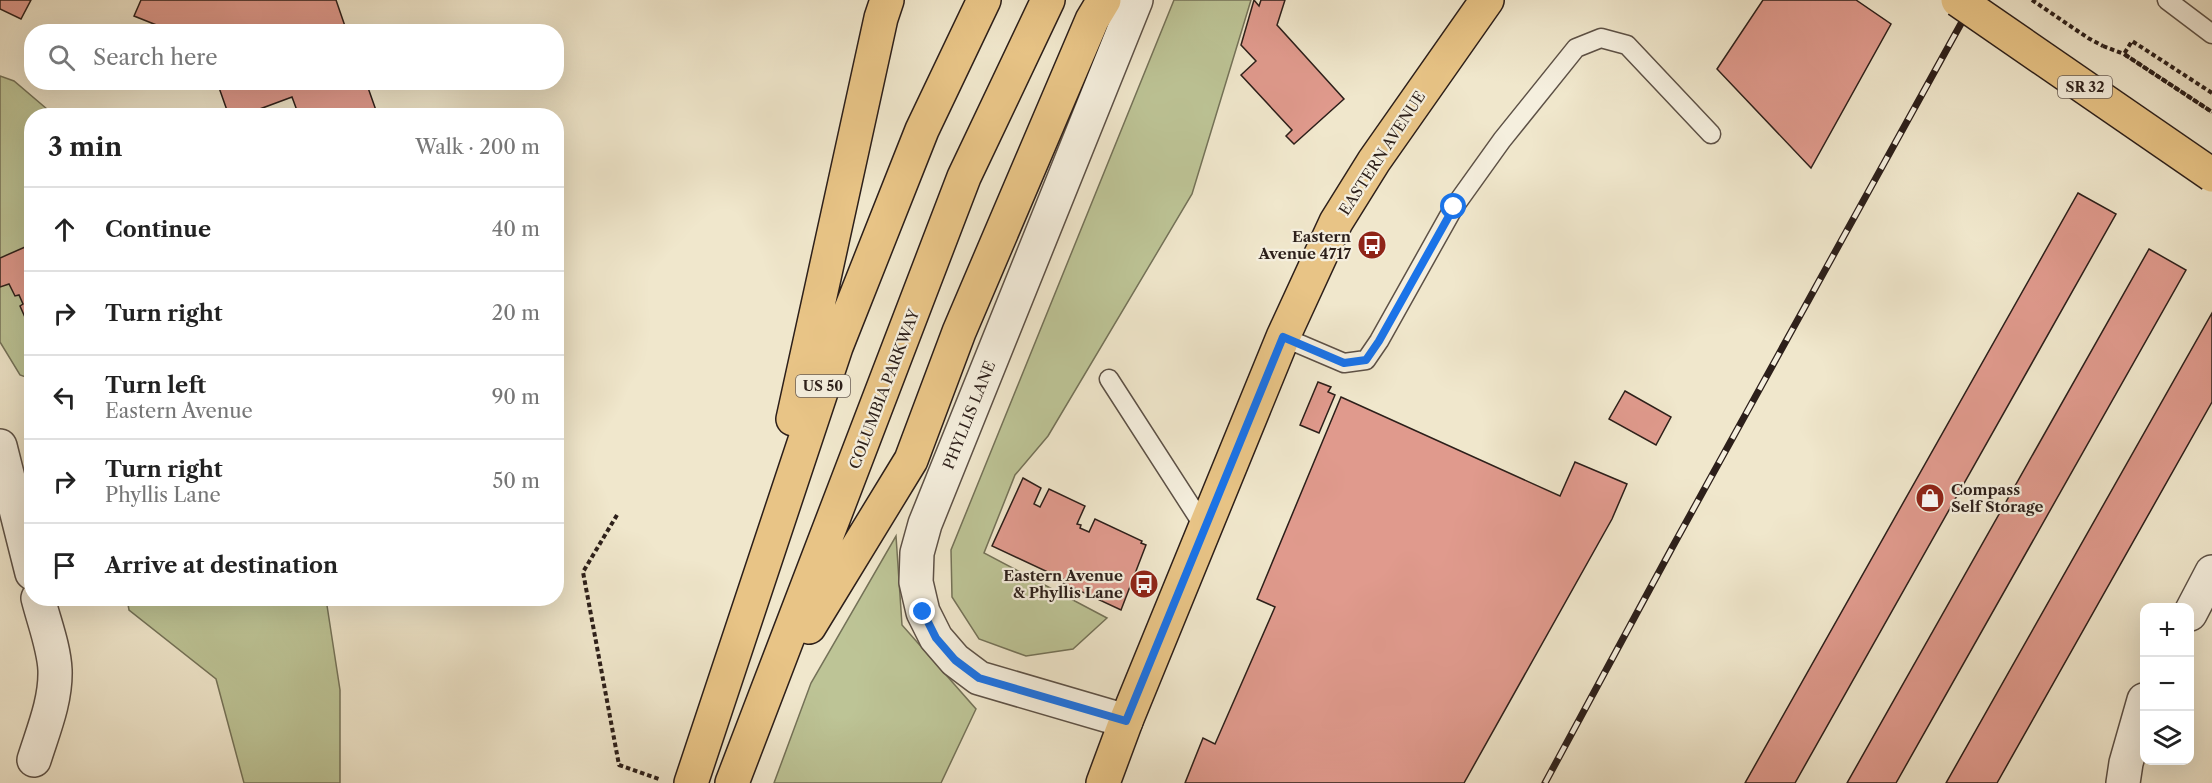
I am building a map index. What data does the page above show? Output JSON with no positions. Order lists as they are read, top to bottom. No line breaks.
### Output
{"streets":{"main road":["SR 32","EASTERN AVENUE","US 50","COLUMBIA PARKWAY"],"street":["PHYLLIS LANE"]},"crossings":[["EASTERN AVENUE","PHYLLIS LANE"]],"places":{"bus stop":["Eastern Avenue 4717","Eastern Avenue & Phyllis Lane"],"shop":["Compass Self Storage"]},"page":{"search":"Search here","heading":["3 min","Walk · 200 m"],"list":[["Continue","40 m"],["Turn right","20 m"],["Turn left","Eastern Avenue","90 m"],["Turn right","Phyllis Lane","50 m"],"Arrive at destination"],"map_buttons":["+","−"]}}
